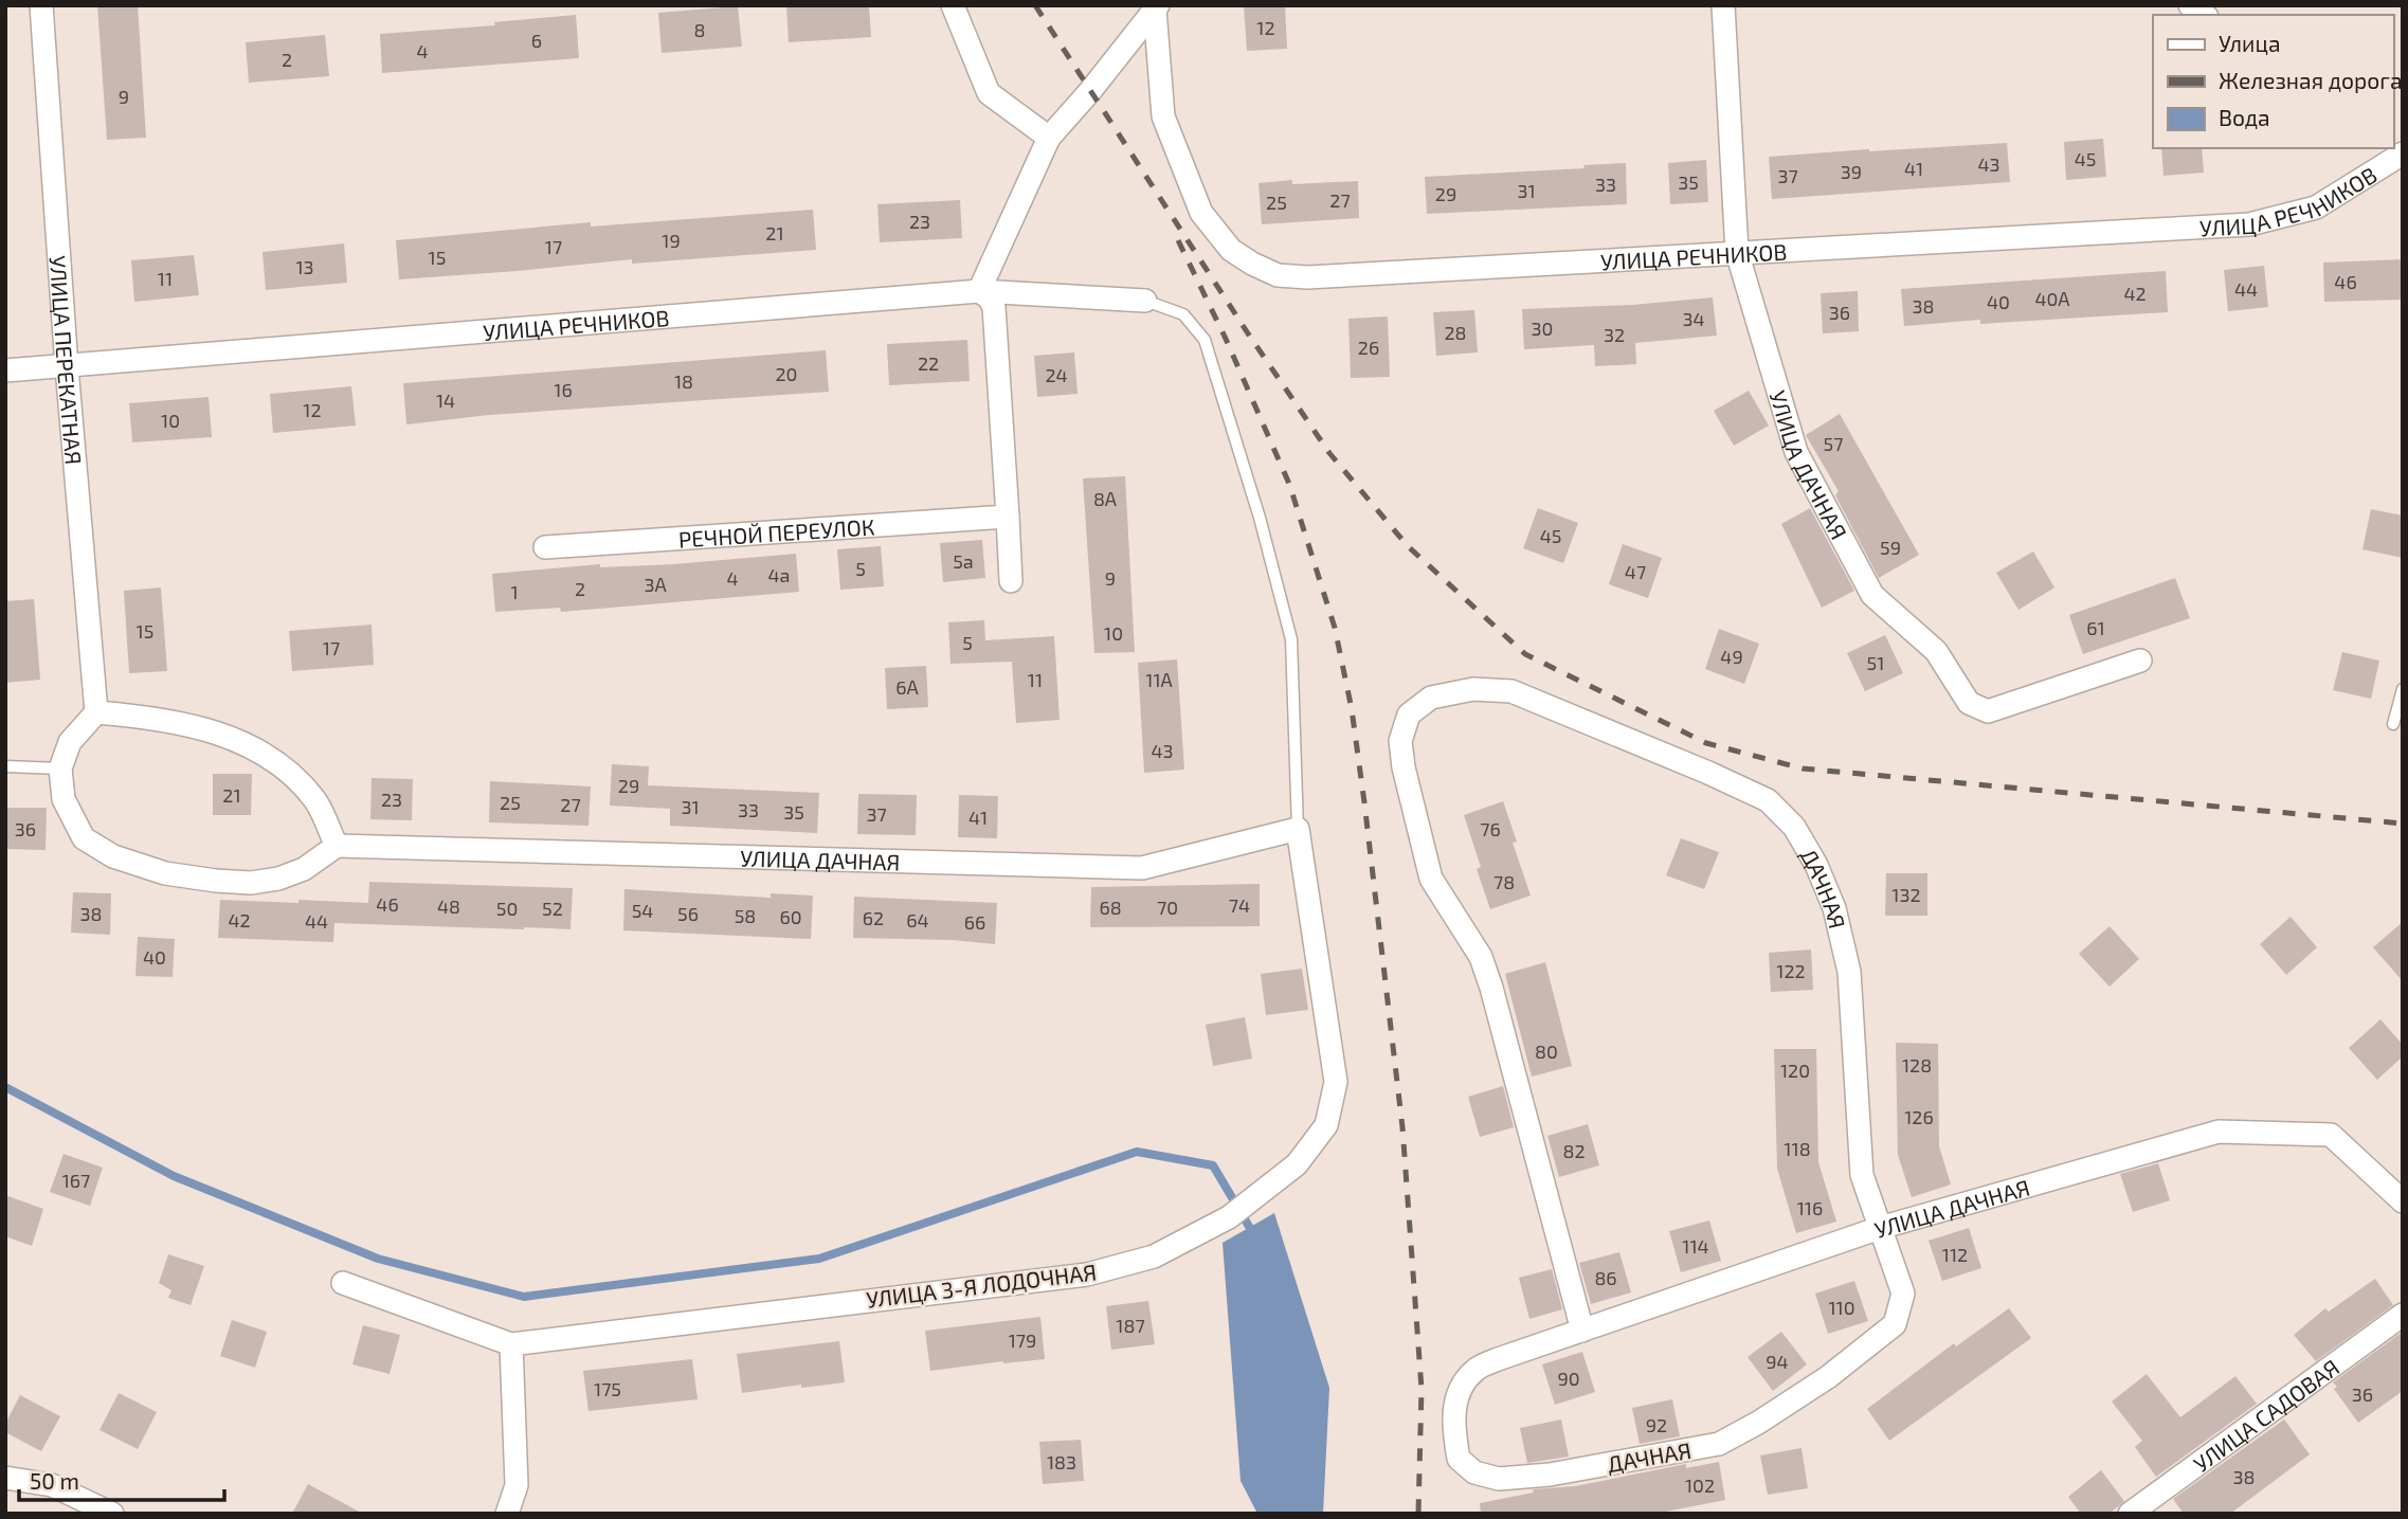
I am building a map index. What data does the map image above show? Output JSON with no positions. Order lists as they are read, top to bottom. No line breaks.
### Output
{"streets":{"street":["УЛИЦА РЕЧНИКОВ","УЛИЦА ПЕРЕКАТНАЯ","УЛИЦА ДАЧНАЯ","РЕЧНОЙ ПЕРЕУЛОК","ДАЧНАЯ","УЛИЦА 3-Я ЛОДОЧНАЯ","УЛИЦА САДОВАЯ"]},"crossings":[["УЛИЦА РЕЧНИКОВ","УЛИЦА ПЕРЕКАТНАЯ"],["УЛИЦА РЕЧНИКОВ","УЛИЦА ДАЧНАЯ"],["УЛИЦА ДАЧНАЯ","ДАЧНАЯ"],["УЛИЦА ДАЧНАЯ","УЛИЦА 3-Я ЛОДОЧНАЯ"]],"house_numbers":["12","8","6","4","2","9","45","43","41","39","37","35","33","31","29","27","25","23","21","19","17","15","13","11","46","44","42","40А","40","38","36","34","30","28","32","26","22","20","24","18","16","14","12","10","57","8А","45","59","5а","5","47","4а","4","9","3А","2","1","61","15","10","5","17","49","51","11","11А","6А","43","29","21","23","25","27","31","33","35","37","41","36","76","78","132","46","74","48","68","70","50","52","54","38","56","58","60","62","42","64","44","66","40","122","80","128","120","126","118","82","167","116","114","112","86","110","187","179","94","90","175","36","92","183","38","102"],"legend":["Улица","Железная дорога","Вода"],"scale_bar":"50 m"}
